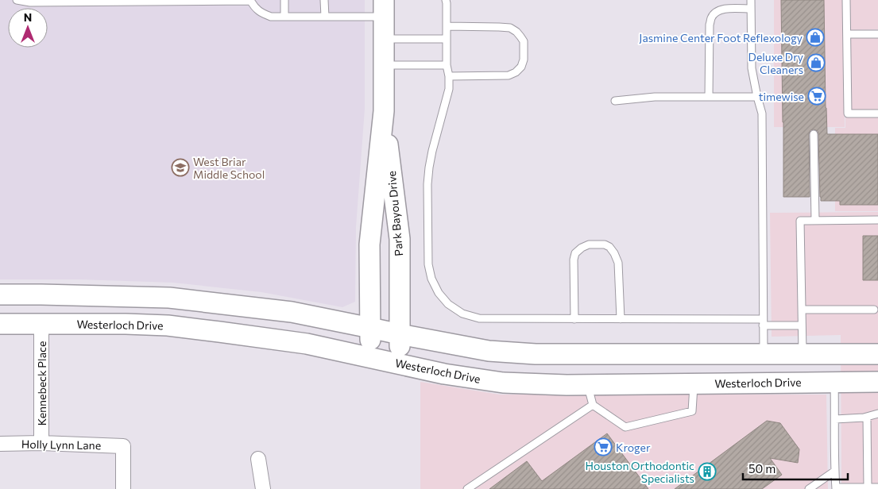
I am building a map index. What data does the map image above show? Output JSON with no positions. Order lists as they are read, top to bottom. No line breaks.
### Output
{"streets":{"street":["Park Bayou Drive","Westerloch Drive","Kennebeck Place","Holly Lynn Lane"]},"crossings":[["Park Bayou Drive","Westerloch Drive"],["Westerloch Drive","Kennebeck Place"],["Kennebeck Place","Holly Lynn Lane"]],"places":{"shop":["Jasmine Center Foot Reflexology","Deluxe Dry Cleaners"],"supermarket":["timewise","Kroger"],"school or university":["West Briar Middle School"],"building":["Houston Orthodontic Specialists"]},"scale_bar":"50 m","north":"top"}
